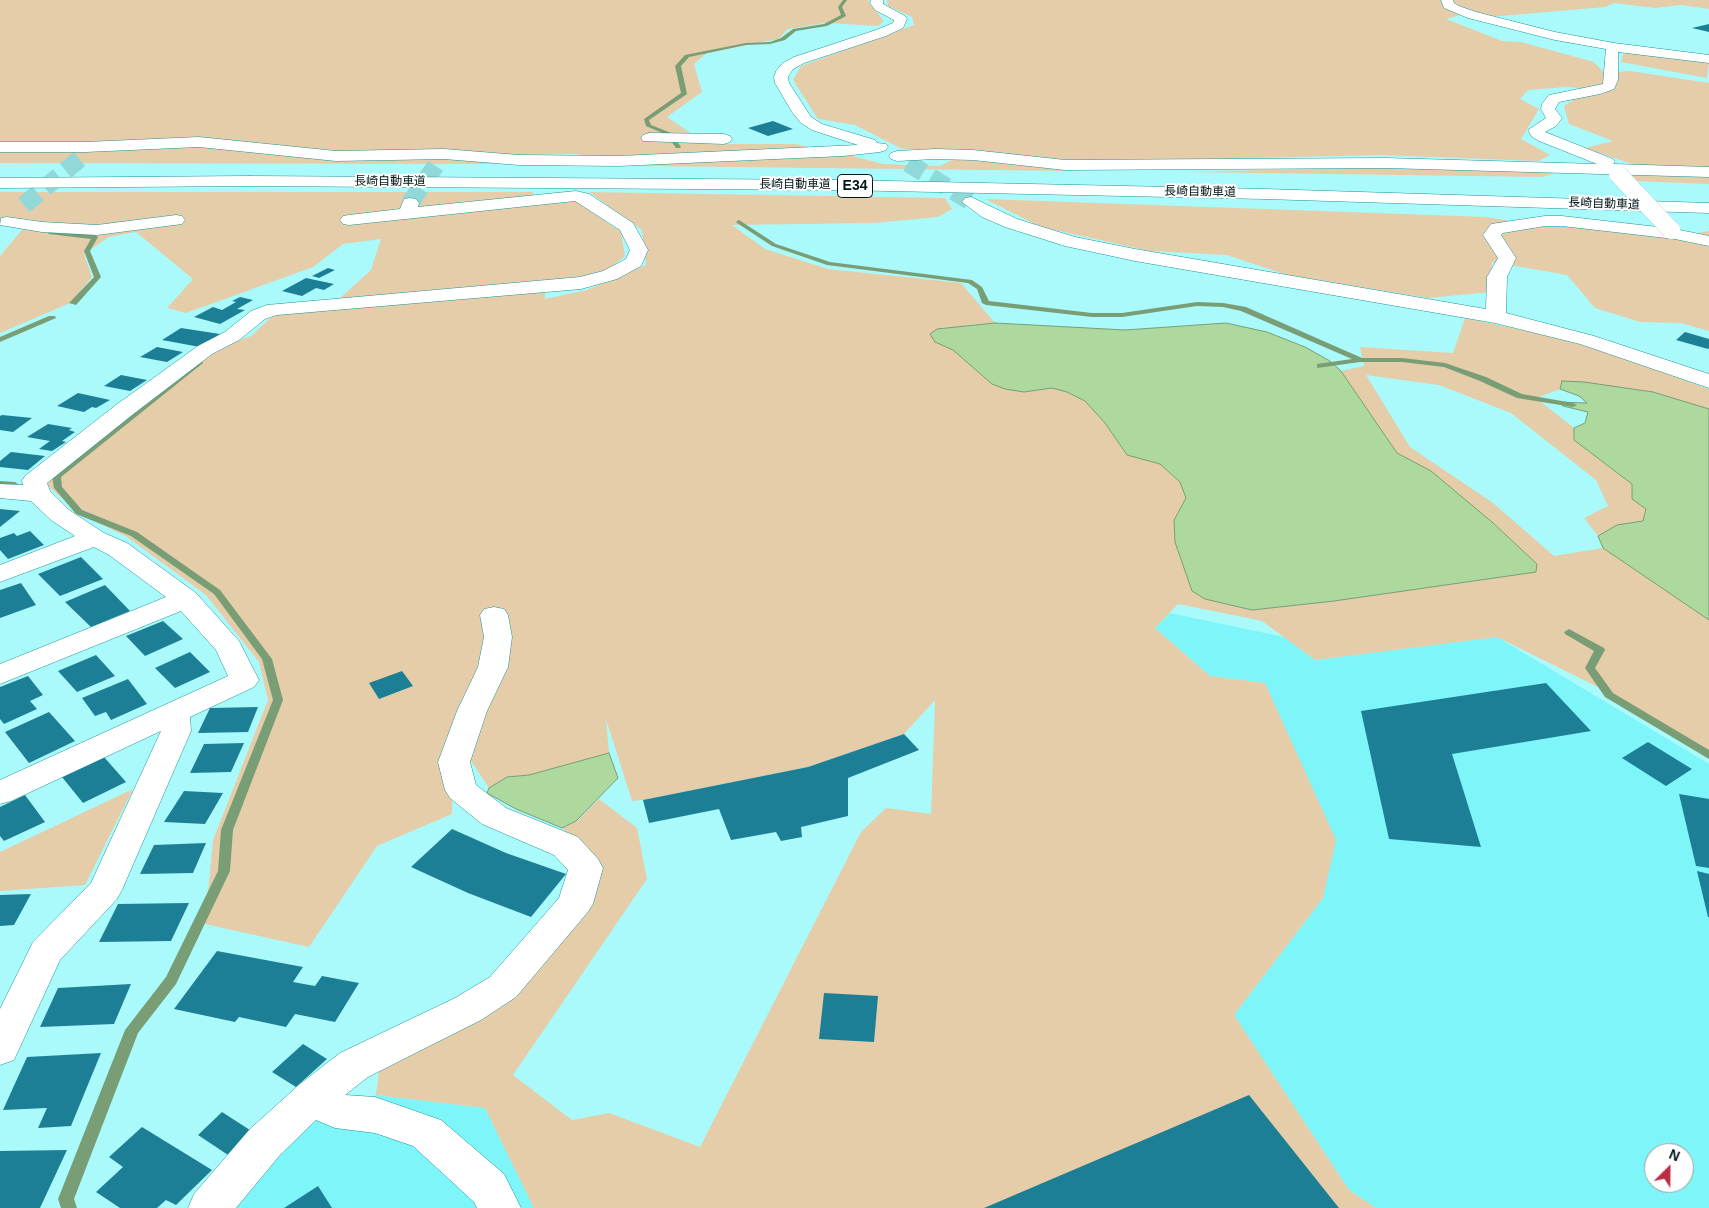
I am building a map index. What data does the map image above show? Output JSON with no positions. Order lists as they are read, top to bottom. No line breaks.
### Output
{"streets":{"main road":["長崎自動車道","E34"]},"north":"top right"}
